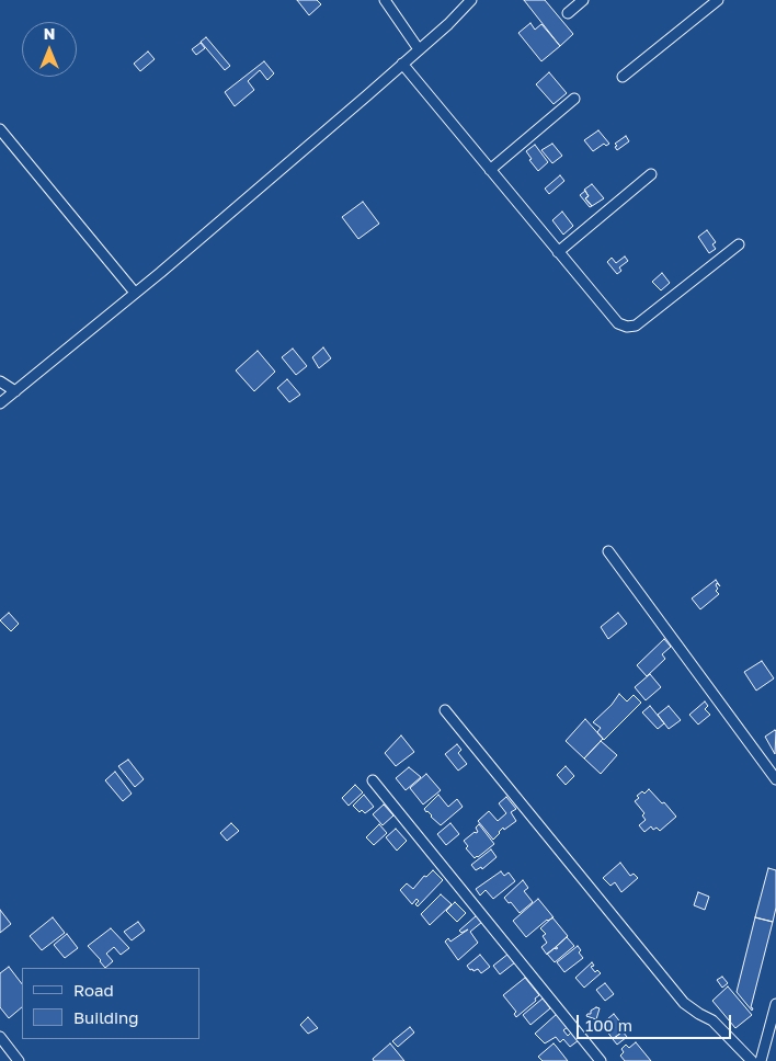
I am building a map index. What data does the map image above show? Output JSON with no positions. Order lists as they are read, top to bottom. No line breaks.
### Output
{"legend":["Road","Building"],"scale_bar":"100 m","north":"top"}
